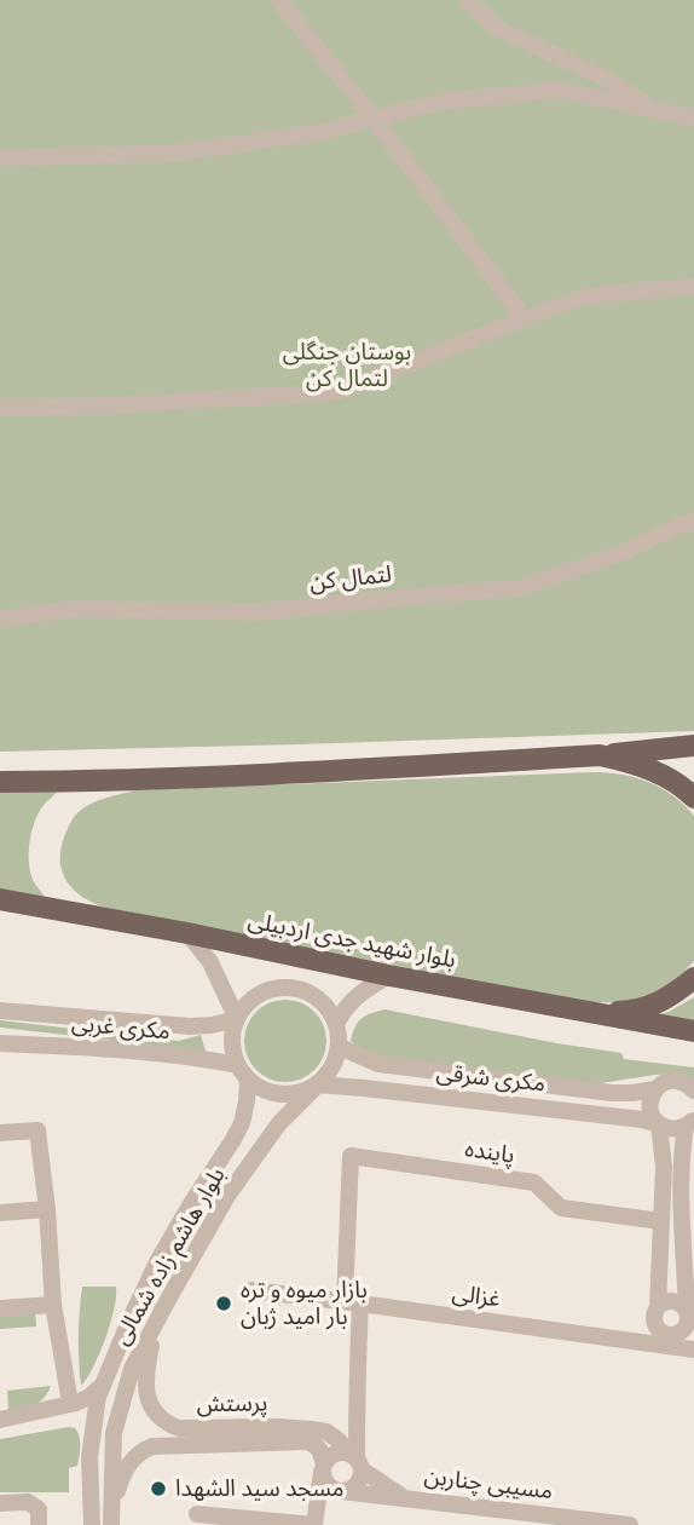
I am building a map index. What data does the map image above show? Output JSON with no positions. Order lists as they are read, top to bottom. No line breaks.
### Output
{"streets":{"main road":["بلوار شهید جدی اردبیلی"],"street":["لتمال کن","مکری غربی","مکری شرقی","پاینده","بلوار هاشم زاده شمالی","غزالی","پرستش","مسیبی چناربن"]},"crossings":[["مکری غربی","مکری شرقی"],["مکری غربی","بلوار هاشم زاده شمالی"],["مکری شرقی","بلوار هاشم زاده شمالی"],["پاینده","غزالی"],["بلوار هاشم زاده شمالی","پرستش"],["پرستش","مسیبی چناربن"]],"parks":["بوستان جنگلی لتمال کن"],"places":["بازار میوه و تره بار امید ژبان","مسجد سید الشهدا"]}
